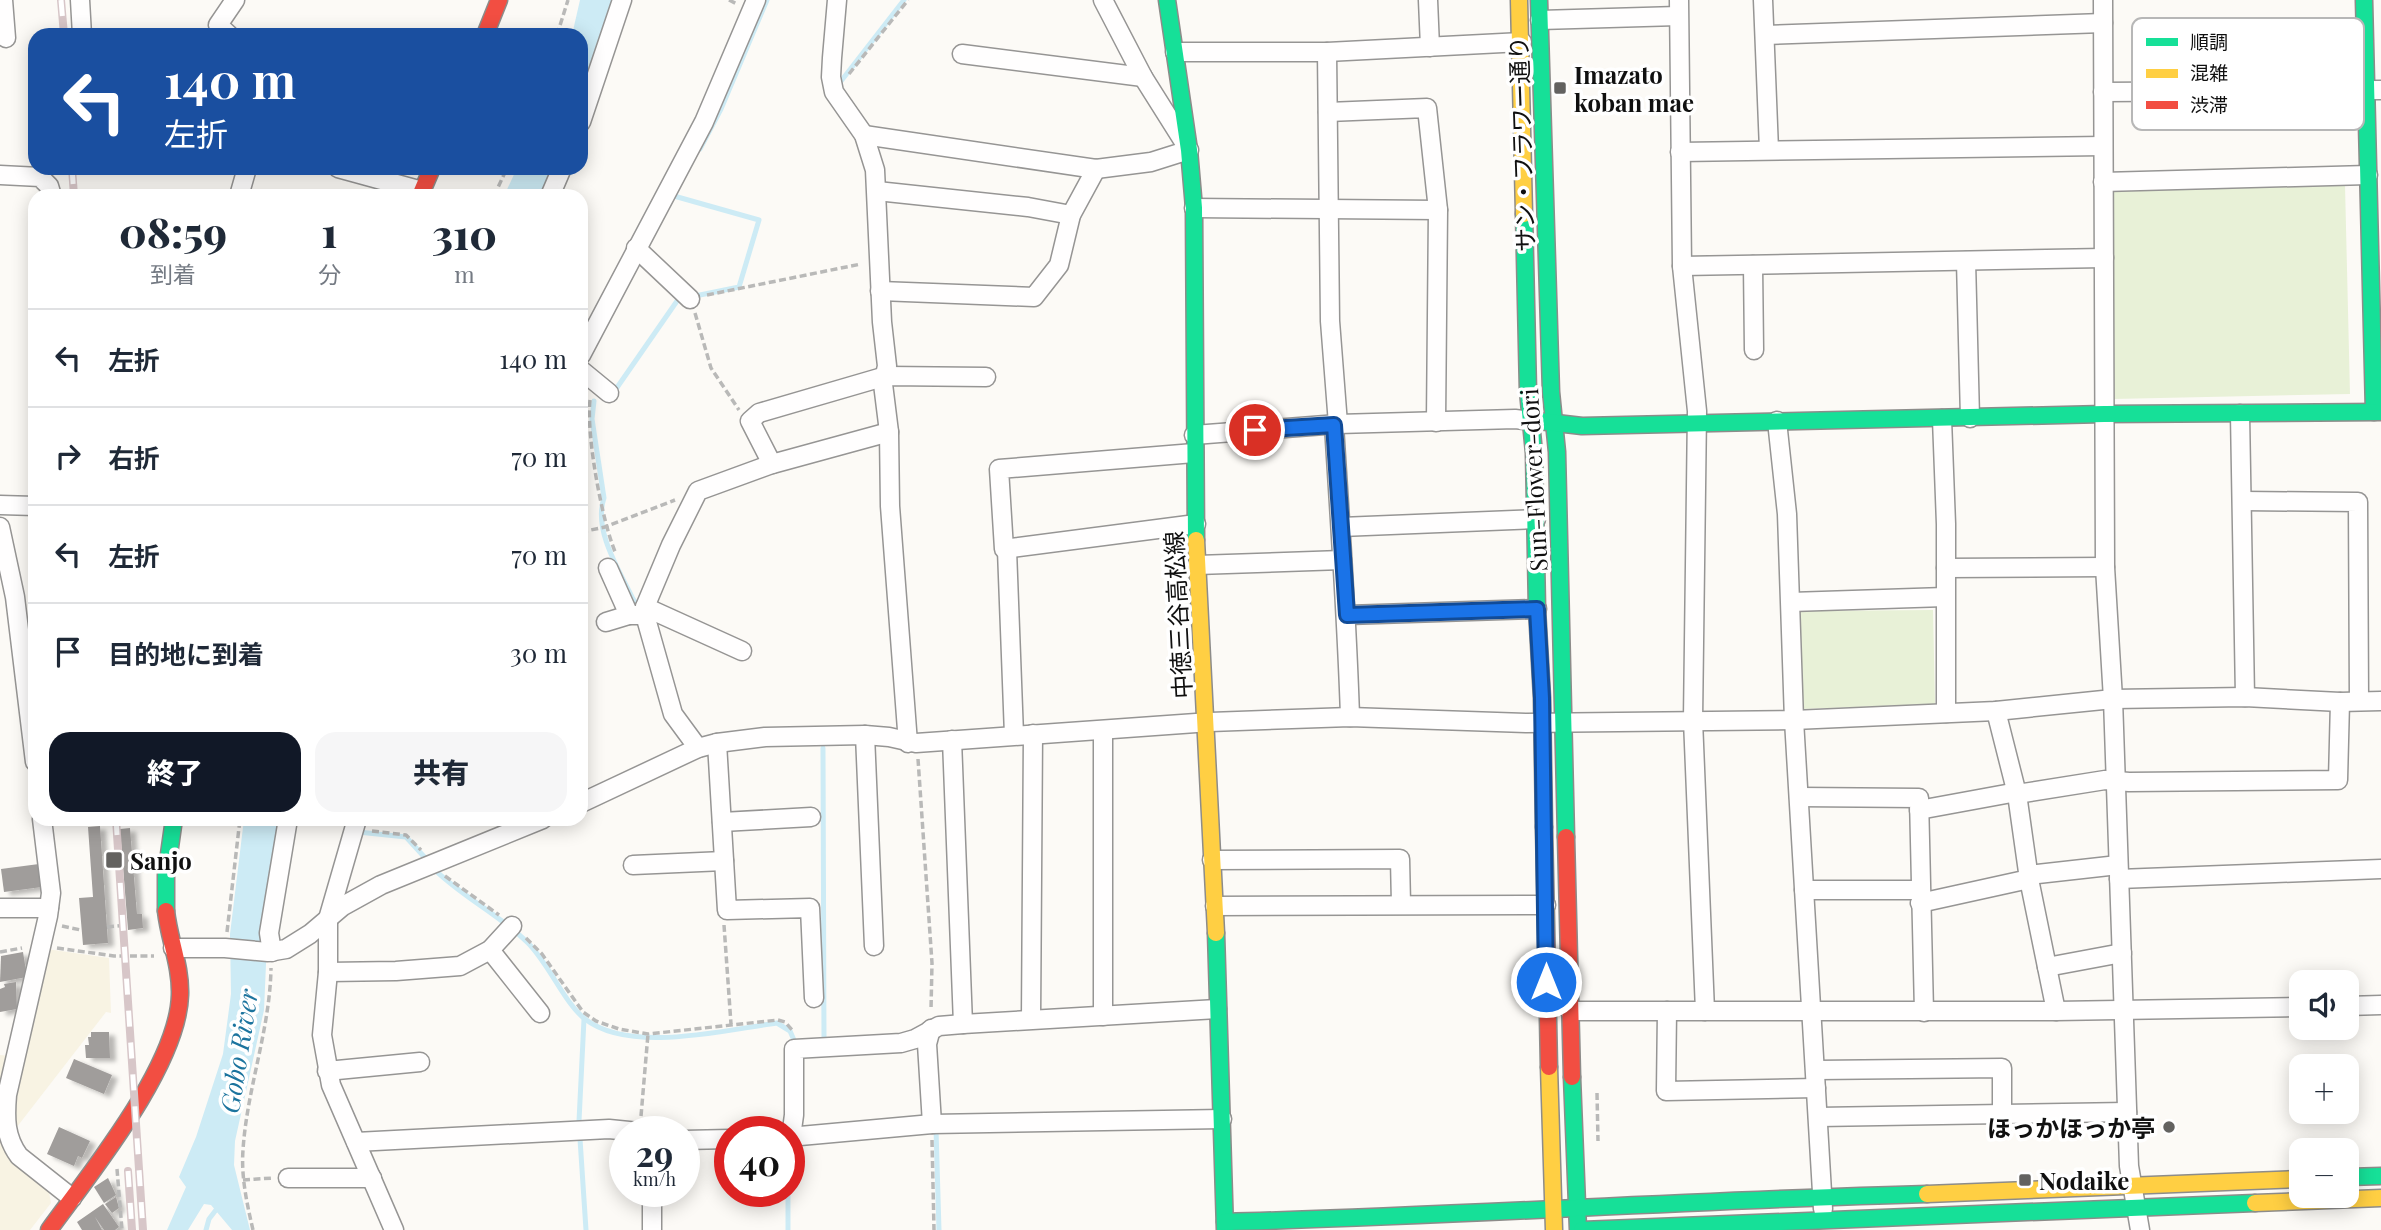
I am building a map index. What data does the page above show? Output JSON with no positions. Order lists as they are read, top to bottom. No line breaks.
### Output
{"streets":{"street":["サン・フラワー通り","Sun-Flower-dori","中徳三谷高松線"]},"crossings":[["サン・フラワー通り","Sun-Flower-dori"]],"water":["Gobo River"],"places":{"transit":["Imazato koban mae","Sanjo","Nodaike"],"other":["ほっかほっか亭"]},"legend":["順調","混雑","渋滞"],"page":{"turn":["140 m","左折"],"eta":["08:59","到着","1","分","310","m"],"list":[{"name":"左折","value":"140 m"},{"name":"右折","value":"70 m"},{"name":"左折","value":"70 m"},{"name":"目的地に到着","value":"30 m"}],"buttons":["終了","共有"],"map_buttons":["+","−"],"speed":"29 km/h","limit":"40"}}
